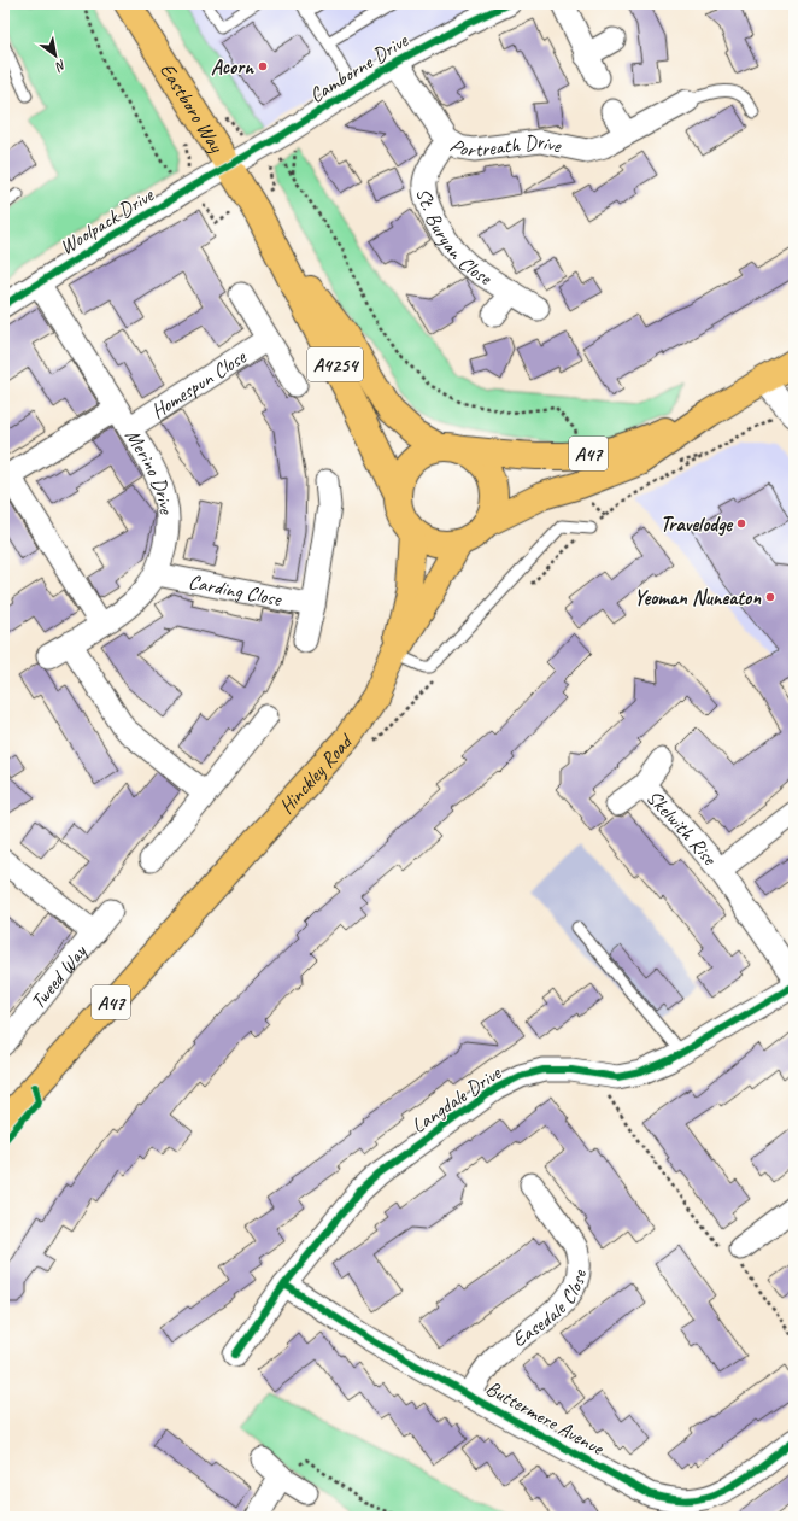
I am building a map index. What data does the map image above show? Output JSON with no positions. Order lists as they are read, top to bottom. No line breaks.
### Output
{"streets":{"main road":["Eastboro Way","A4254","A47","Hinckley Road"],"street":["Camborne Drive","Portreath Drive","Woolpack Drive","St. Buryan Close","Homespun Close","Merino Drive","Carding Close","Skelwith Rise","Tweed Way","Langdale Drive","Easedale Close","Buttermere Avenue"]},"crossings":[["Camborne Drive","Eastboro Way"],["Camborne Drive","Portreath Drive"],["Camborne Drive","Woolpack Drive"],["Eastboro Way","Woolpack Drive"],["Eastboro Way","A4254"],["Portreath Drive","St. Buryan Close"],["Woolpack Drive","Merino Drive"],["A4254","A47"],["A4254","Hinckley Road"],["Homespun Close","Merino Drive"],["A47","Hinckley Road"],["Merino Drive","Carding Close"],["Langdale Drive","Buttermere Avenue"],["Easedale Close","Buttermere Avenue"]],"places":["Acorn","Travelodge","Yeoman Nuneaton"],"north":"bottom right"}
